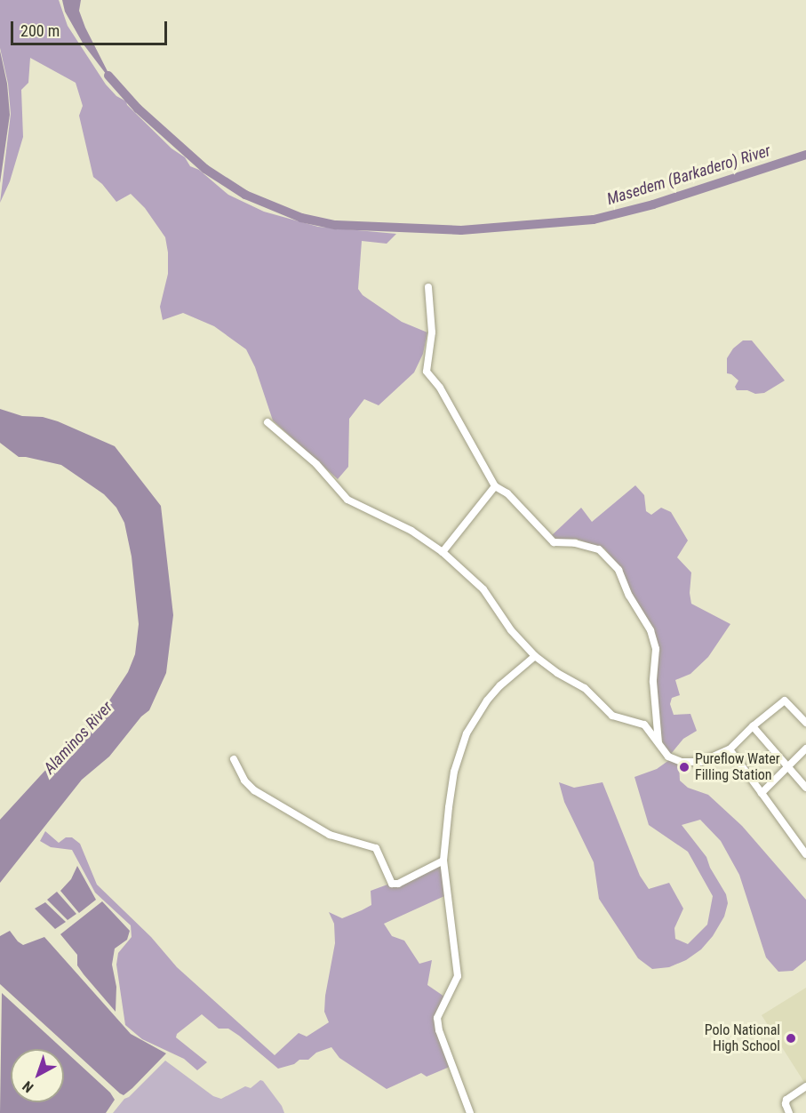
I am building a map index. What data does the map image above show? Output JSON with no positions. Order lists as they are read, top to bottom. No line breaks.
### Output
{"water":["Masedem (Barkadero) River","Alaminos River"],"places":["Pureflow Water Filling Station","Polo National High School"],"scale_bar":"200 m","north":"bottom left"}
